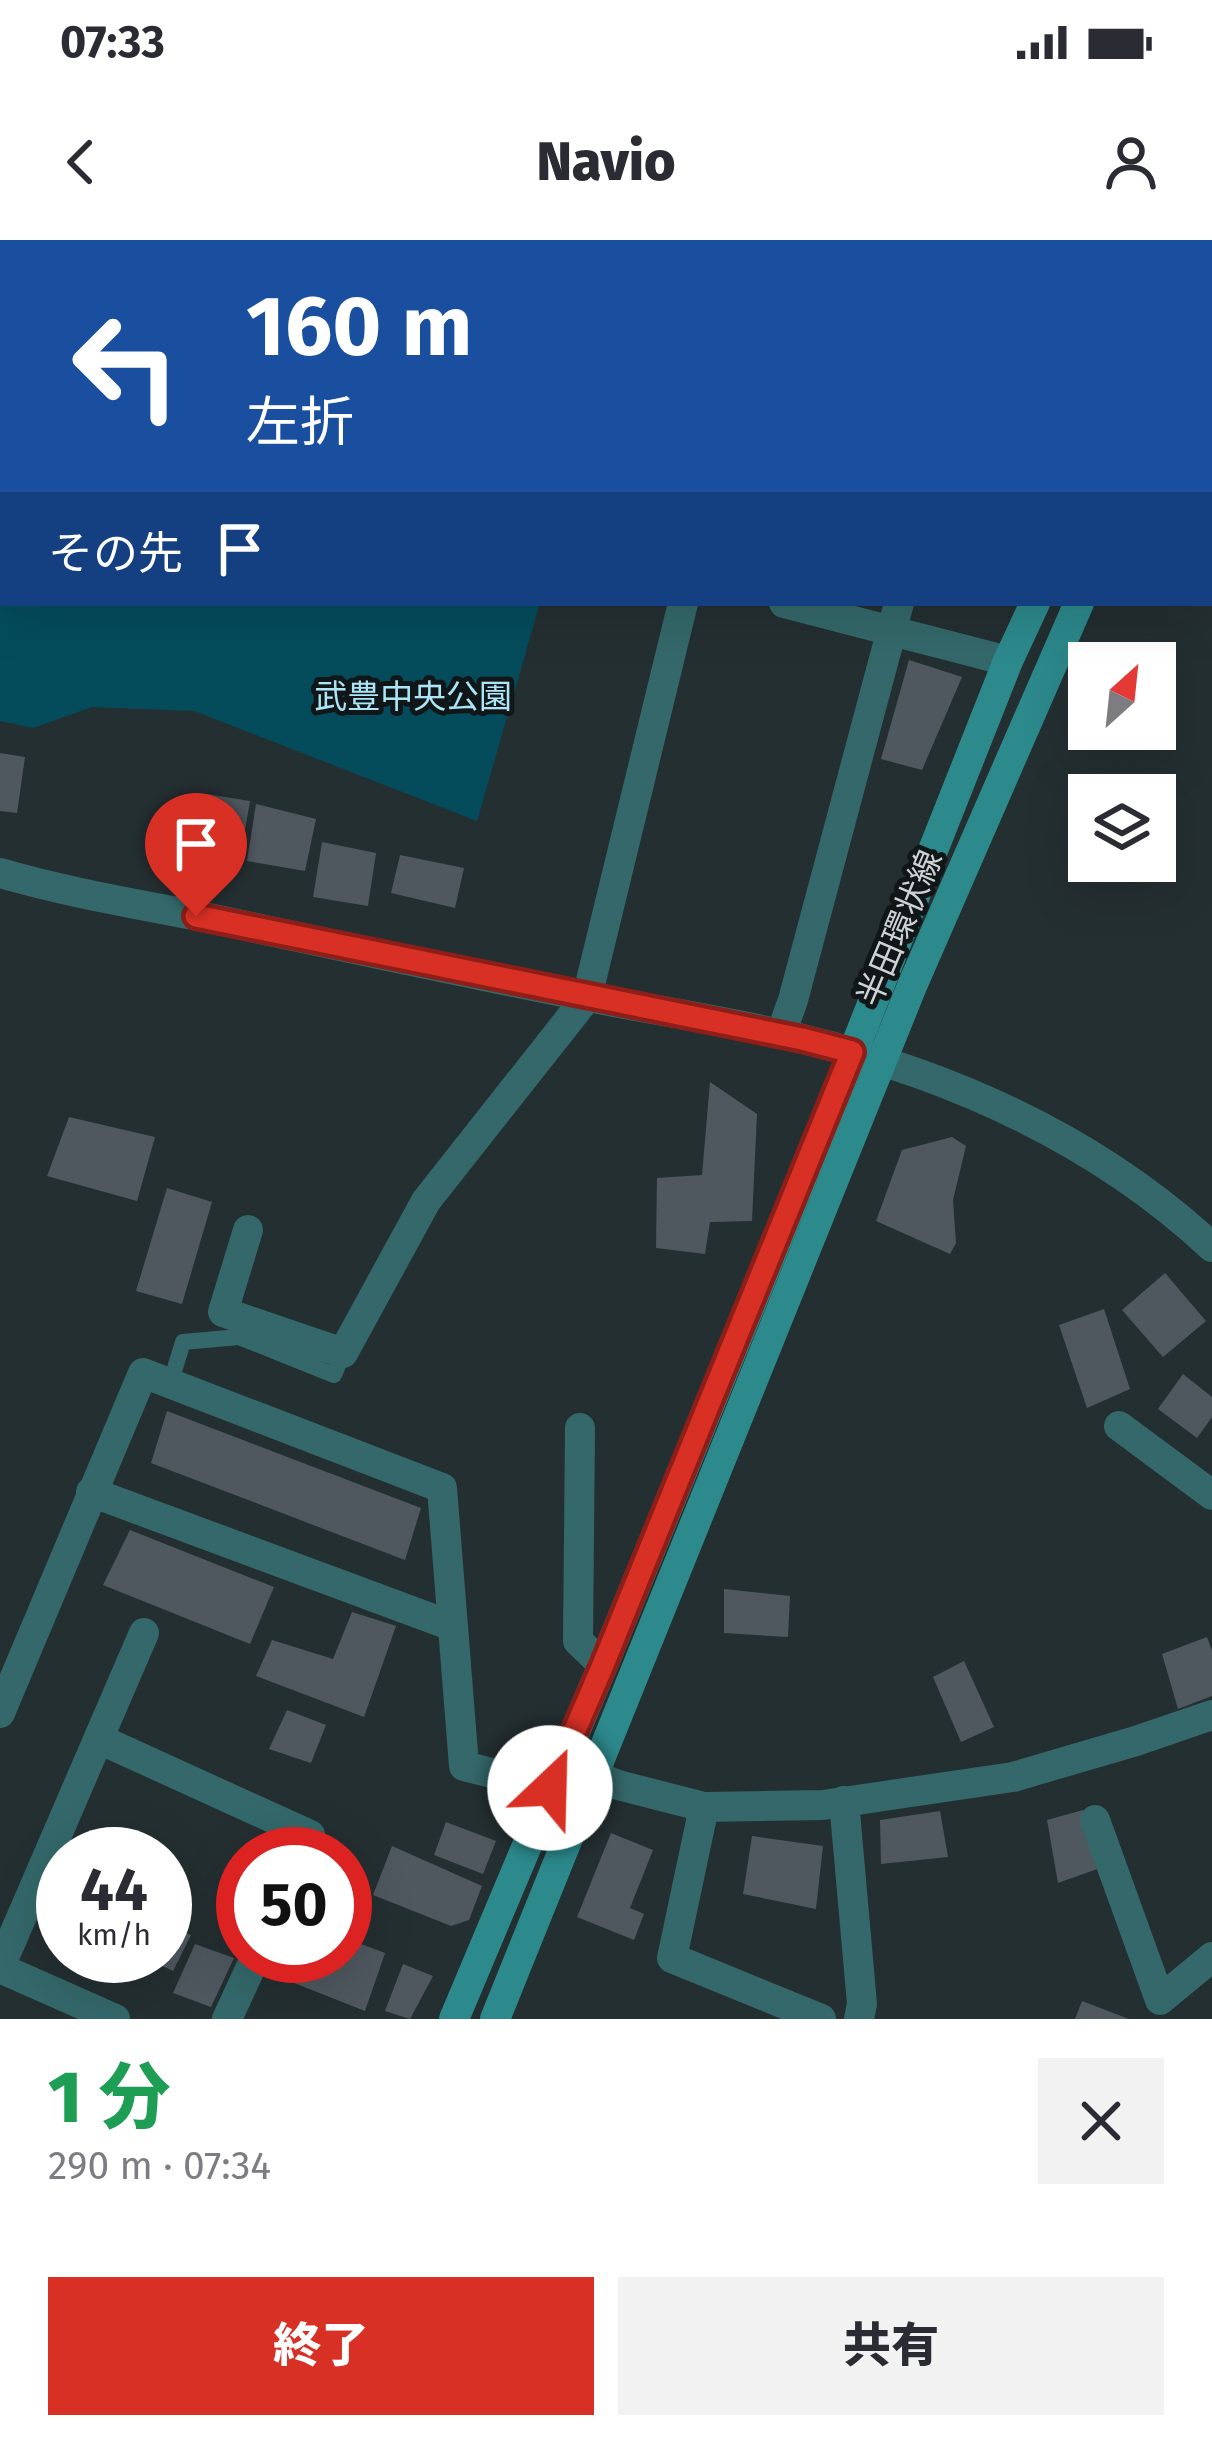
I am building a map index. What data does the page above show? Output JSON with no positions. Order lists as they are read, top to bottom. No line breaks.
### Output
{"streets":{"main road":["半田環状線"]},"parks":["武豊中央公園"],"north":"top right","page":{"status":"07:33","header":"Navio","turn":["160 m","左折"],"then":"その先","speed":"44 km/h","limit":"50","heading":["1 分","290 m · 07:34"],"buttons":["終了","共有"]}}
